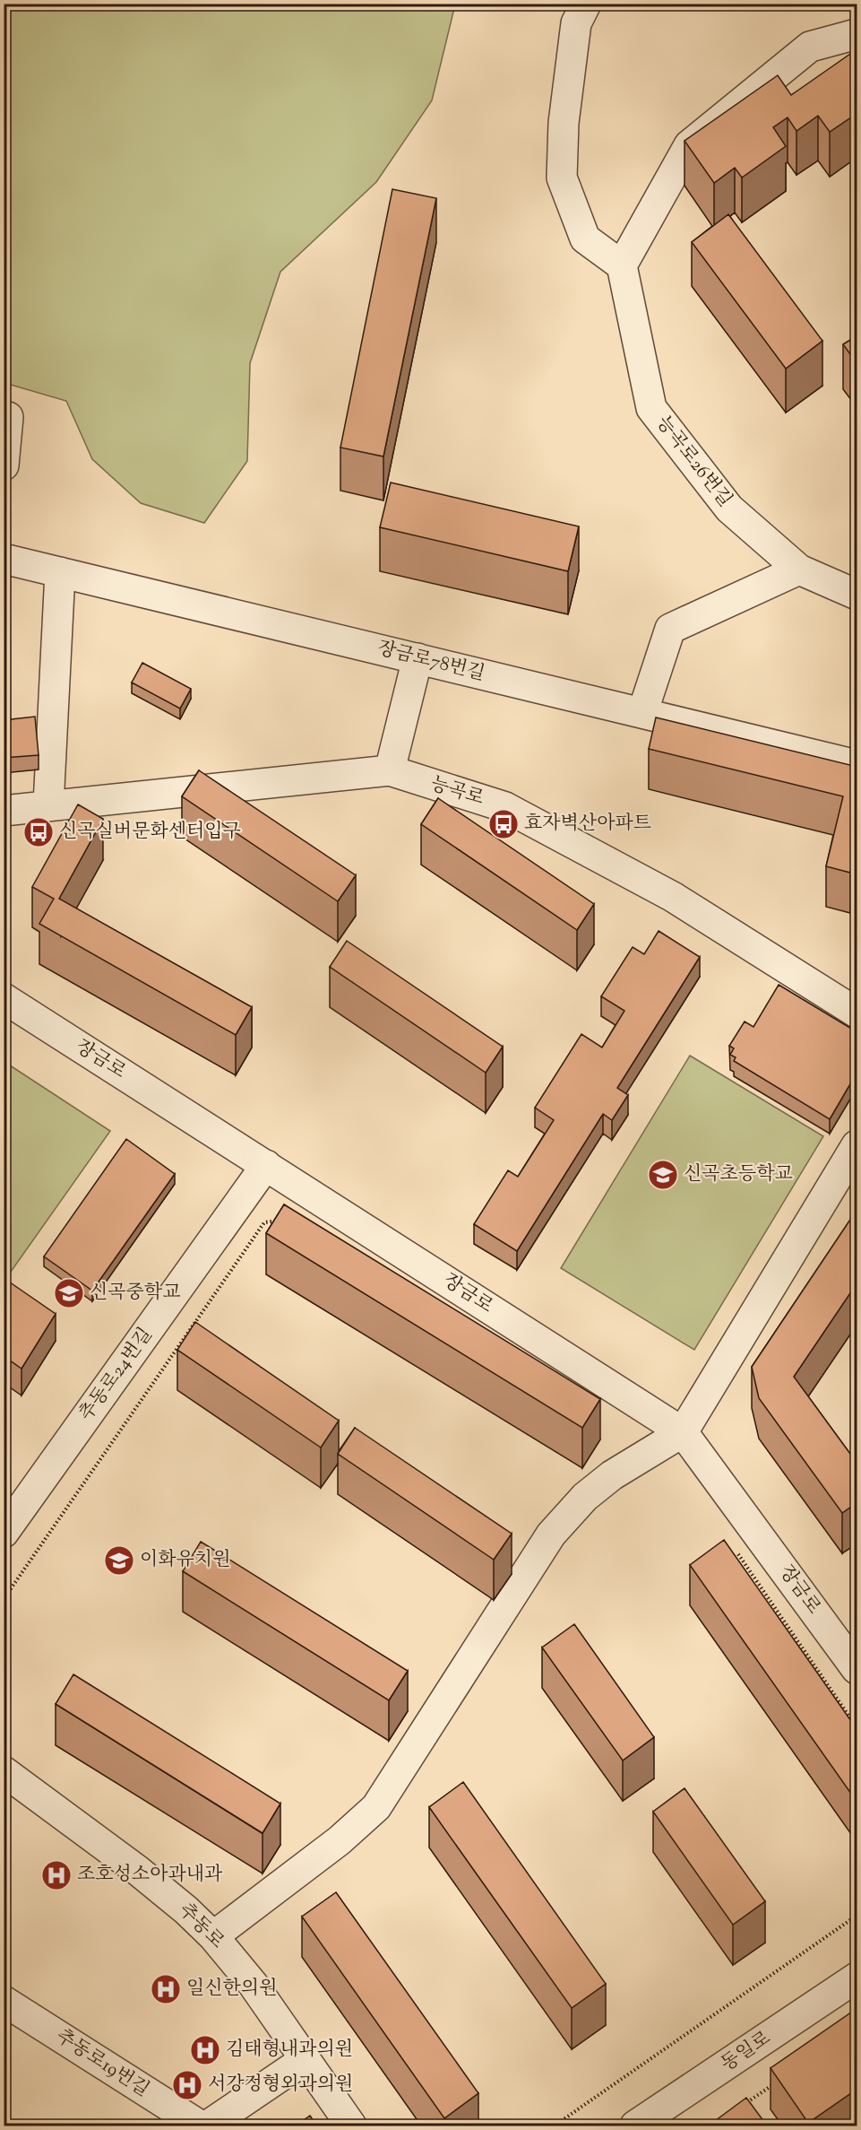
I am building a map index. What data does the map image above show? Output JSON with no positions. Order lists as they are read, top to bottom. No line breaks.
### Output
{"streets":{"street":["능곡로26번길","장금로78번길","능곡로","장금로","추동로24번길","추동로","동일로","추동로19번길"]},"crossings":[["장금로","추동로24번길"]],"places":{"bus stop":["효자벽산아파트","신곡실버문화센터입구"],"school or university":["신곡초등학교","신곡중학교","이화유치원"],"hospital":["조호성소아과내과","일신한의원","김태형내과의원","서강정형외과의원"]}}
